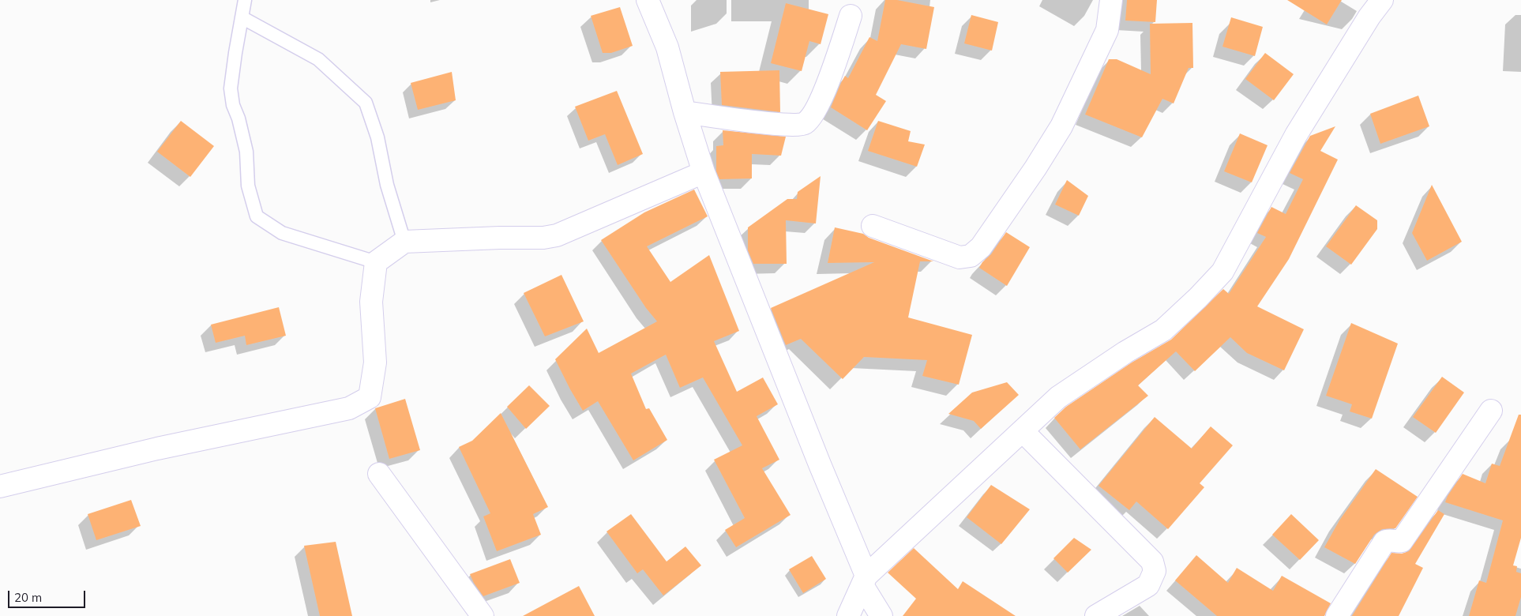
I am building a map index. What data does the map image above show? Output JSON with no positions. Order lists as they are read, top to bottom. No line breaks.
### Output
{"scale_bar":"20 m"}
